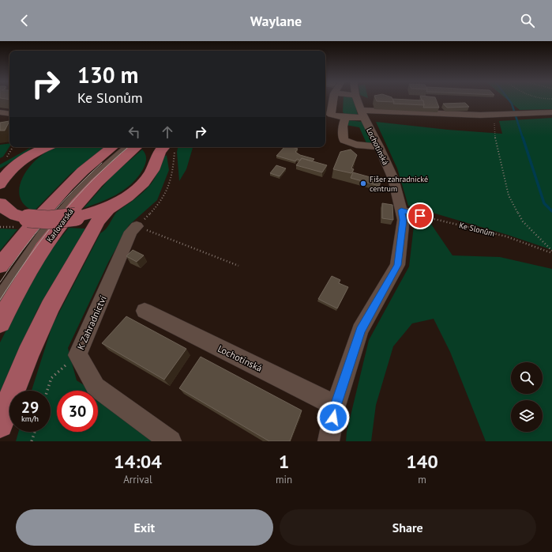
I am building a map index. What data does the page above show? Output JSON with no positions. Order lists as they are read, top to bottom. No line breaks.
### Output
{"streets":{"main road":["Karlovarská"],"street":["Lochotínská","K Zahradnictví"],"path":["Ke Slonům"]},"places":["Fišer zahradnické centrum"],"page":{"header":"Waylane","turn":["130 m","Ke Slonům"],"speed":"29 km/h","limit":"30","eta":["14:04","Arrival","1","min","140","m"],"buttons":["Exit","Share"]}}
